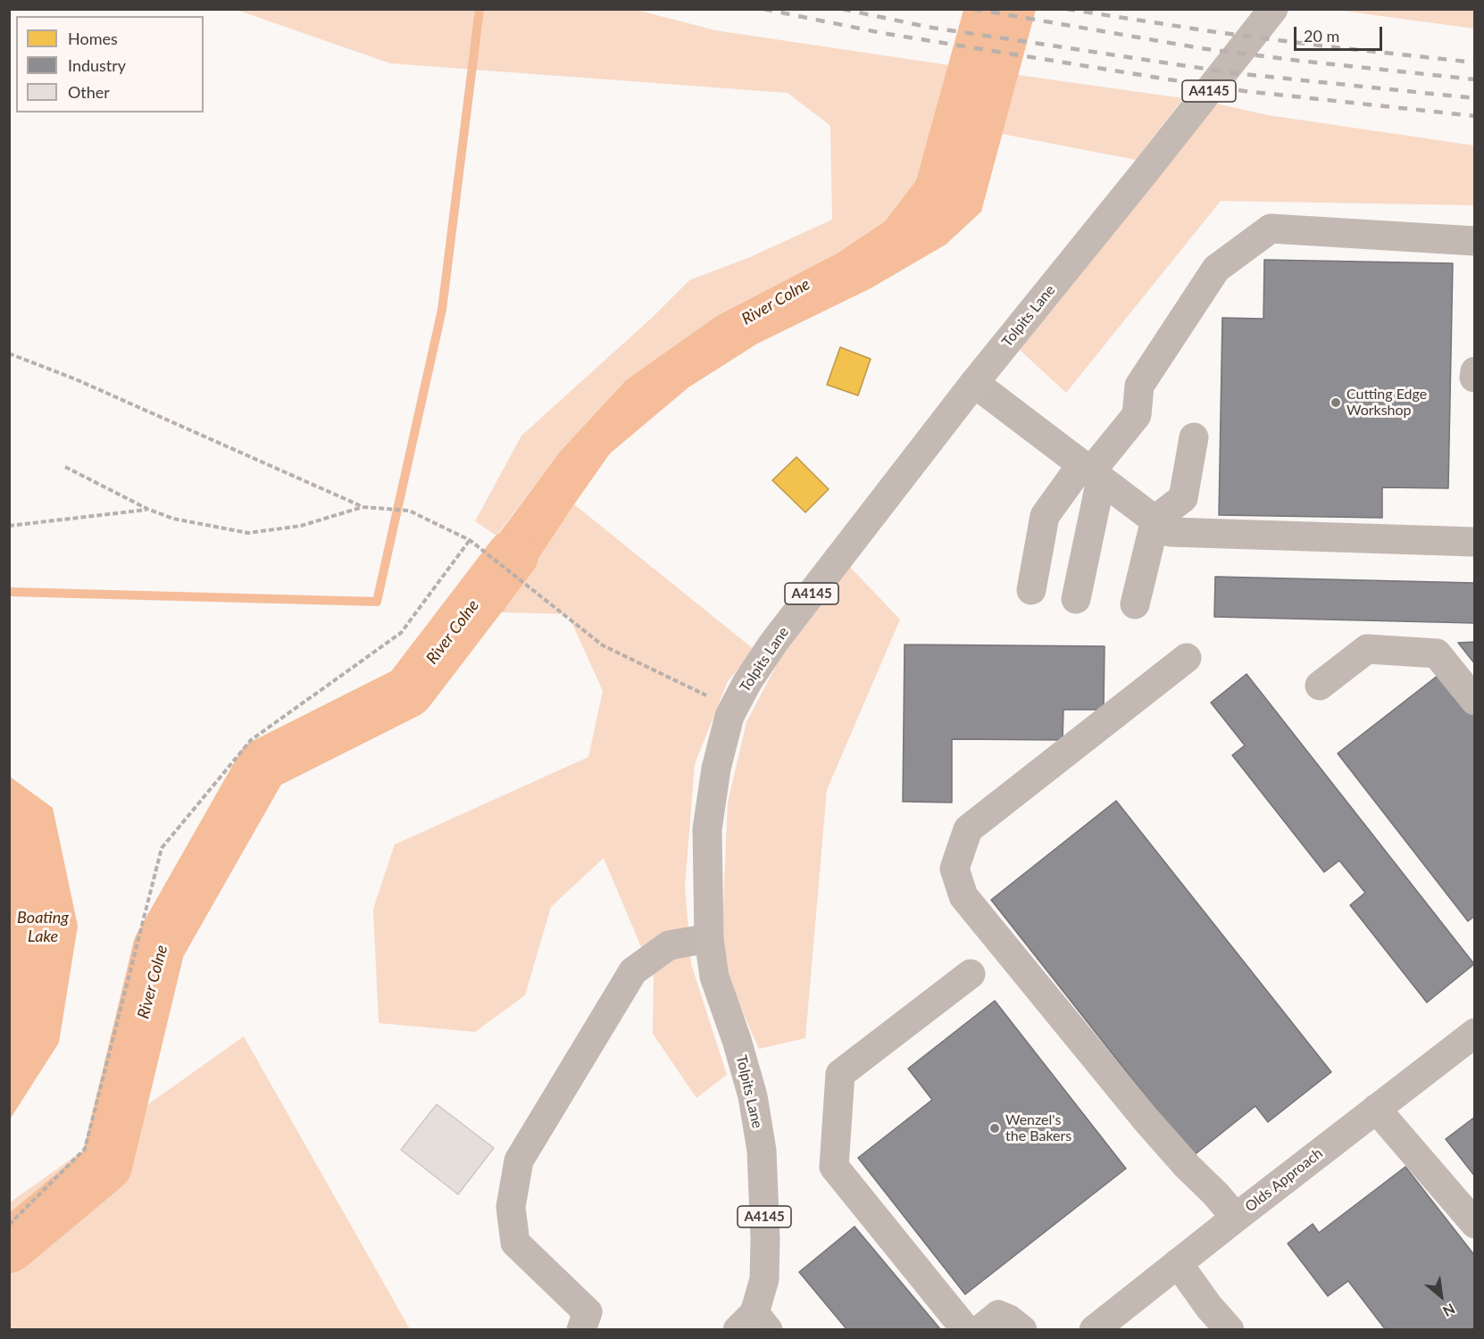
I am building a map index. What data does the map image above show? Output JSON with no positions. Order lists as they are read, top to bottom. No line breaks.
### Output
{"streets":{"main road":["A4145","Tolpits Lane"],"street":["Olds Approach"]},"water":["River Colne","Boating Lake"],"places":["Cutting Edge Workshop","Wenzel's the Bakers"],"legend":["Homes","Industry","Other"],"scale_bar":"20 m","north":"bottom right"}
